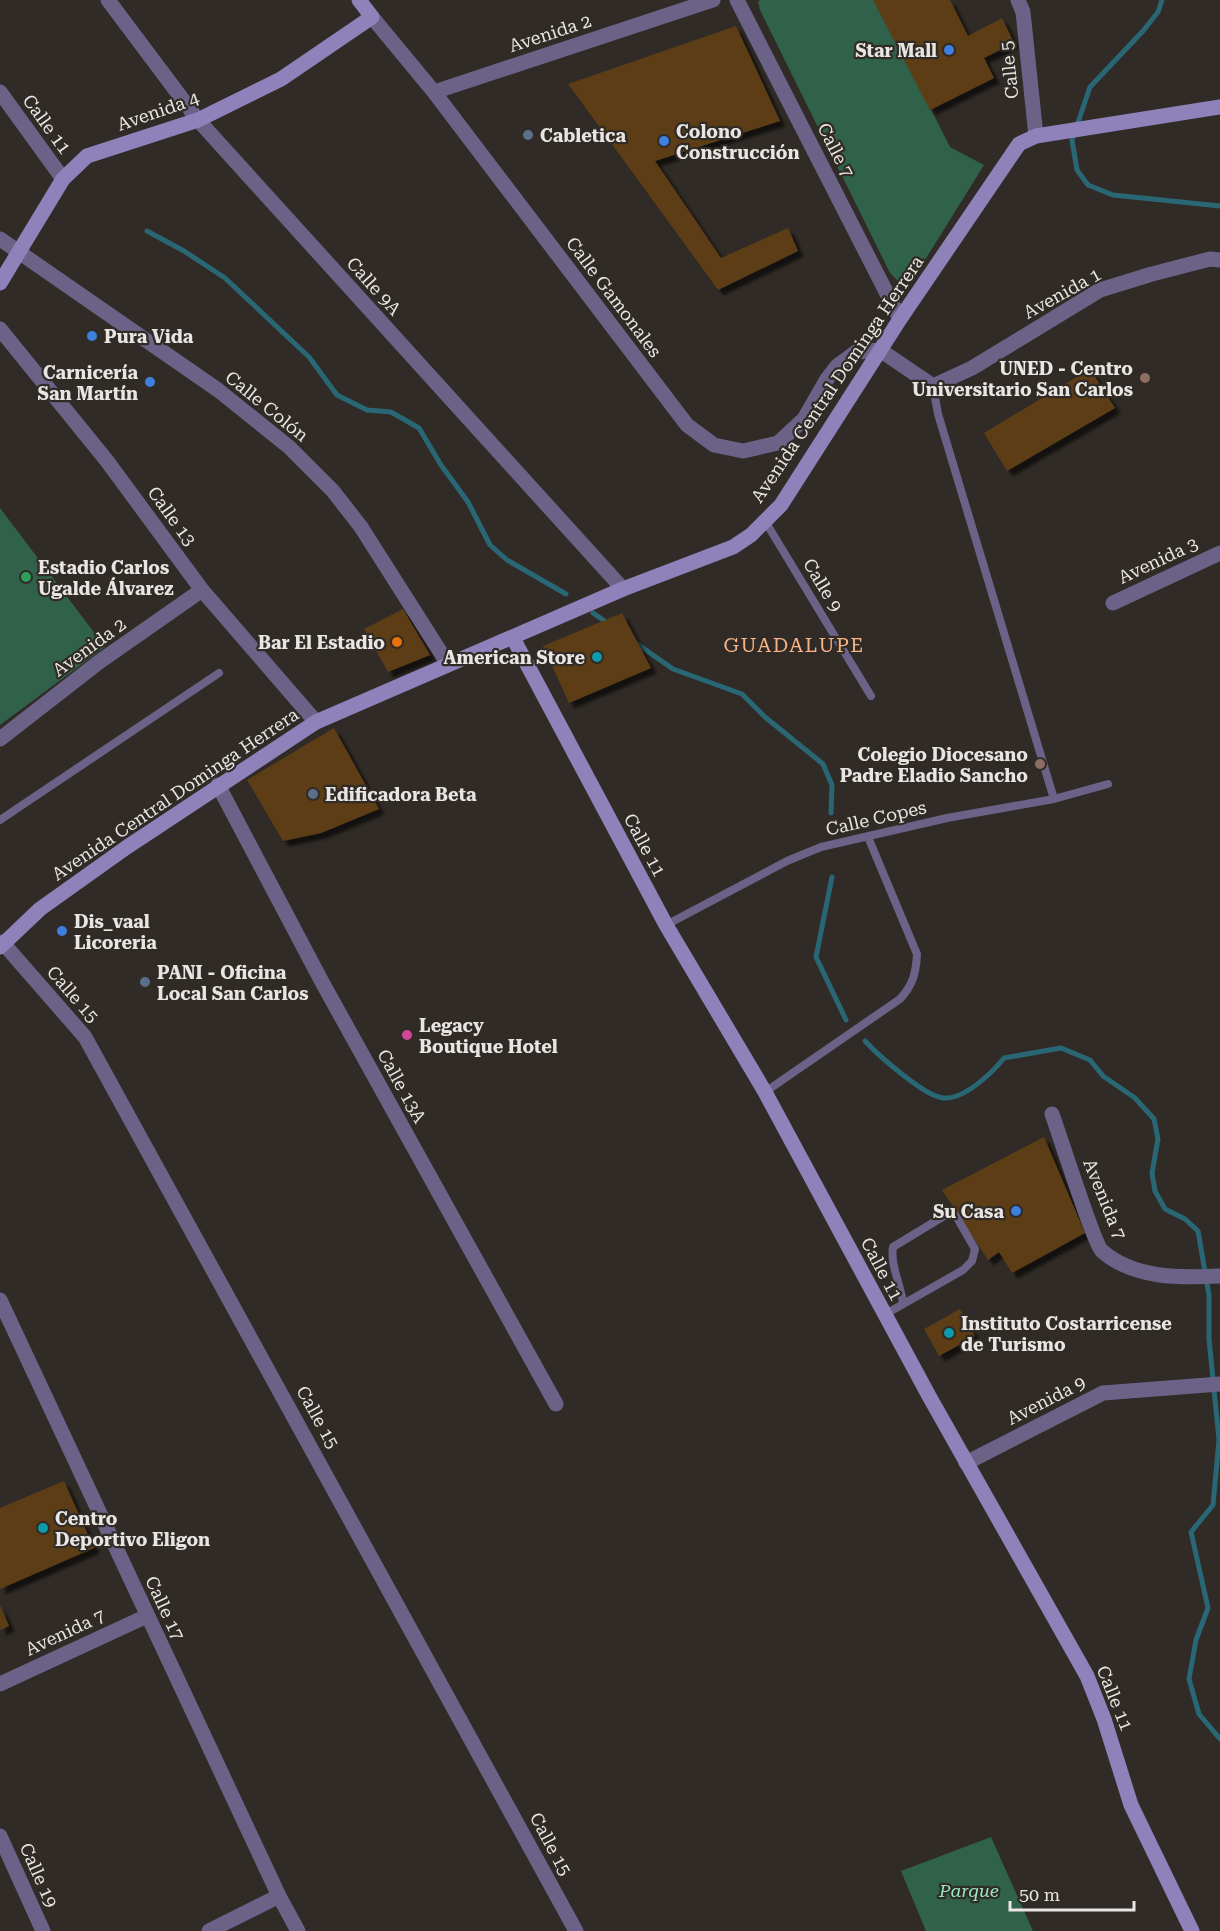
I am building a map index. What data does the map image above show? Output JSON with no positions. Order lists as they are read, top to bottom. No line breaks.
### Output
{"streets":{"street":["Avenida 2","Calle 5","Avenida 4","Calle 11","Calle 7","Calle 9A","Avenida 1","Calle Gamonales","Avenida Central Dominga Herrera","Calle Colón","Calle 13","Avenida 3","Calle 15","Calle 13A","Avenida 7","Avenida 9","Calle 17","Calle 19"],"lane":["Calle 9","Calle Copes"]},"crossings":[["Avenida 2","Calle Gamonales"],["Avenida 2","Calle 13"],["Calle 5","Avenida Central Dominga Herrera"],["Avenida 4","Calle 11"],["Avenida 4","Calle 9A"],["Avenida 4","Calle Gamonales"],["Avenida 4","Calle Colón"],["Calle 11","Avenida Central Dominga Herrera"],["Calle 11","Calle Copes"],["Calle 11","Avenida 9"],["Calle 7","Avenida Central Dominga Herrera"],["Calle 9A","Avenida Central Dominga Herrera"],["Calle Gamonales","Avenida Central Dominga Herrera"],["Avenida Central Dominga Herrera","Calle Colón"],["Avenida Central Dominga Herrera","Calle 13"],["Avenida Central Dominga Herrera","Calle 9"],["Avenida Central Dominga Herrera","Calle 15"],["Avenida Central Dominga Herrera","Calle 13A"],["Avenida 7","Calle 17"]],"districts":["GUADALUPE"],"parks":["Parque"],"places":["Star Mall","Cabletica","Colono Construcción","Pura Vida","UNED - Centro Universitario San Carlos","Carnicería San Martín","Estadio Carlos Ugalde Álvarez","Bar El Estadio","American Store","Colegio Diocesano Padre Eladio Sancho","Edificadora Beta","Dis_vaal Licoreria","PANI - Oficina Local San Carlos","Legacy Boutique Hotel","Su Casa","Instituto Costarricense de Turismo","Centro Deportivo Eligon"],"scale_bar":"50 m"}
